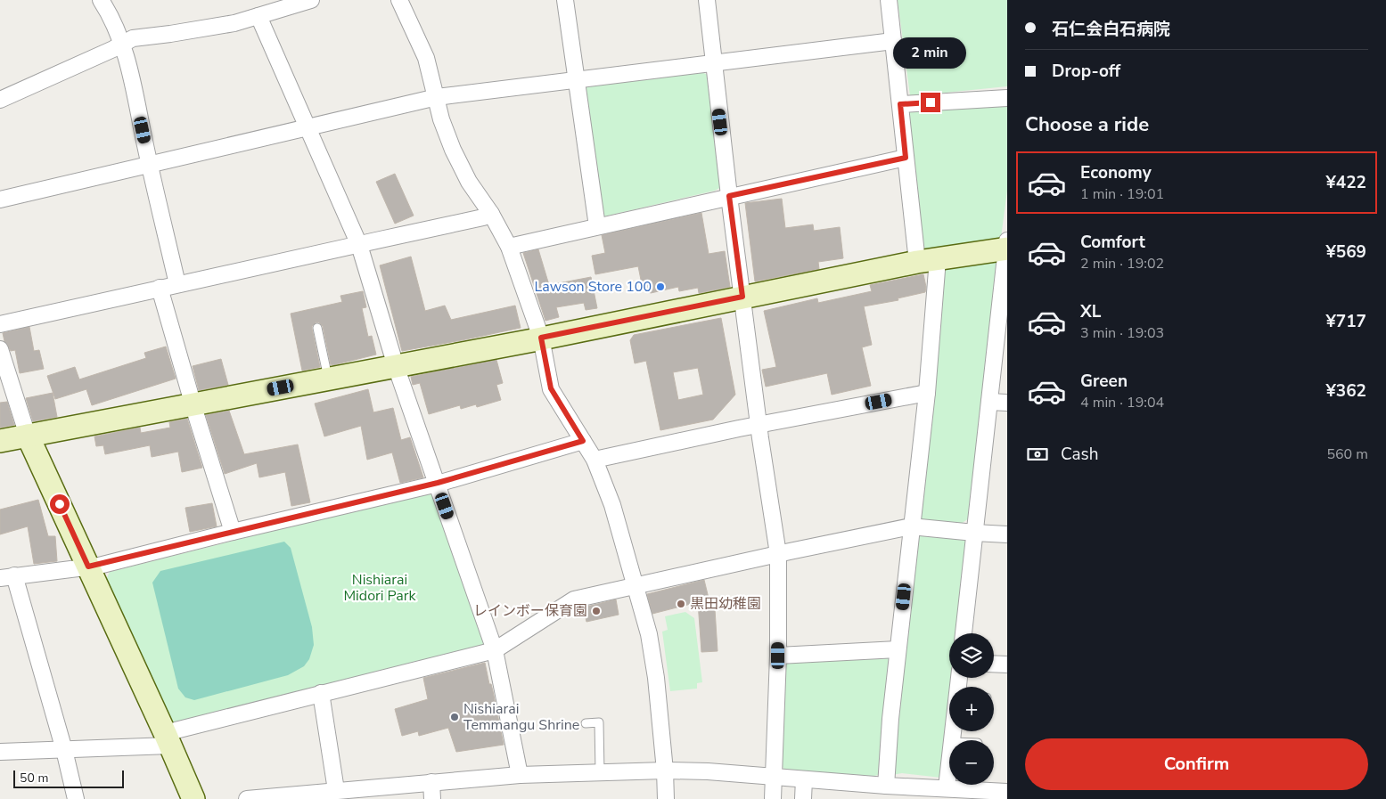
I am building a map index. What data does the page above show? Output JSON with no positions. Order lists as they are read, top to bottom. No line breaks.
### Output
{"parks":["Nishiarai Midori Park"],"places":["Lawson Store 100","黒田幼稚園","レインボー保育園","Nishiarai Temmangu Shrine"],"scale_bar":"50 m","page":{"banner":["石仁会白石病院","Drop-off"],"bubble":"2 min","heading":"Choose a ride","list":[{"name":"Economy","note":"1 min · 19:01","value":"¥422"},{"name":"Comfort","note":"2 min · 19:02","value":"¥569"},{"name":"XL","note":"3 min · 19:03","value":"¥717"},{"name":"Green","note":"4 min · 19:04","value":"¥362"}],"pay":["Cash","560 m"],"map_buttons":["+","−"],"buttons":"Confirm","scale":"50 m"}}
